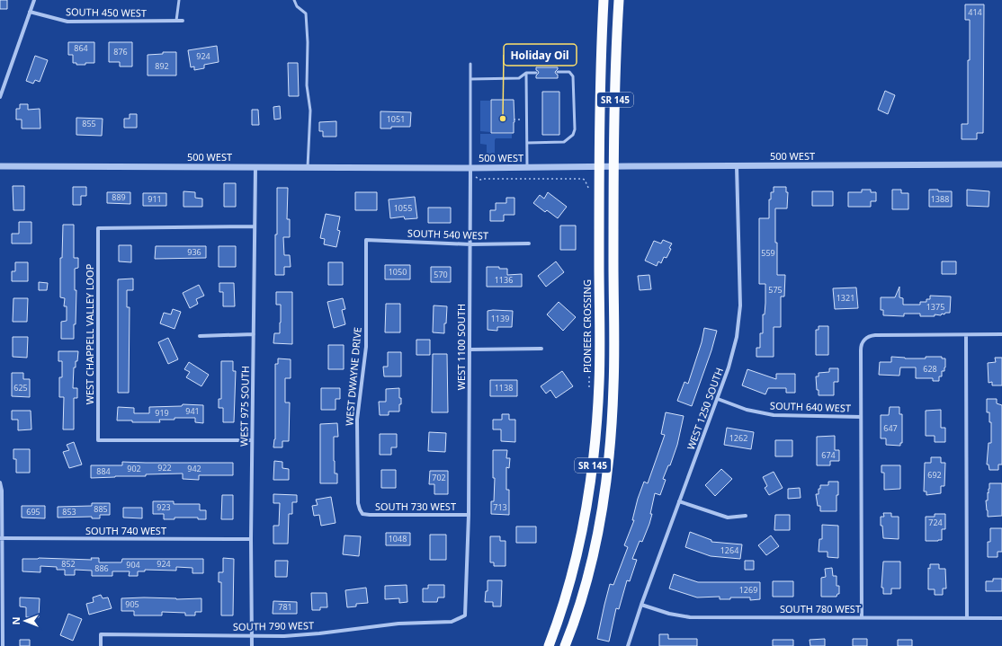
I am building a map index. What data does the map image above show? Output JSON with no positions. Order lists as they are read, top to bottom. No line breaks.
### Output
{"streets":{"highway":["SR 145","PIONEER CROSSING"],"street":["SOUTH 450 WEST","500 WEST","SOUTH 540 WEST","WEST CHAPPELL VALLEY LOOP","WEST 1100 SOUTH","WEST DWAYNE DRIVE","WEST 975 SOUTH","SOUTH 640 WEST","WEST 1250 SOUTH","SOUTH 730 WEST","SOUTH 740 WEST","SOUTH 780 WEST","SOUTH 790 WEST"]},"crossings":[["SR 145","500 WEST"],["500 WEST","PIONEER CROSSING"],["500 WEST","WEST 1100 SOUTH"],["500 WEST","WEST 975 SOUTH"],["500 WEST","WEST 1250 SOUTH"],["SOUTH 540 WEST","WEST 1100 SOUTH"],["SOUTH 540 WEST","WEST DWAYNE DRIVE"],["WEST CHAPPELL VALLEY LOOP","WEST 975 SOUTH"],["WEST 1100 SOUTH","SOUTH 730 WEST"],["WEST 1100 SOUTH","SOUTH 790 WEST"],["WEST DWAYNE DRIVE","SOUTH 730 WEST"],["WEST 975 SOUTH","SOUTH 740 WEST"],["WEST 975 SOUTH","SOUTH 790 WEST"],["SOUTH 640 WEST","WEST 1250 SOUTH"],["WEST 1250 SOUTH","SOUTH 780 WEST"]],"places":["Holiday Oil"],"house_numbers":["414","864","876","924","892","1051","855","889","911","1388","1055","936","559","1050","570","1136","575","1321","1375","1139","628","625","1138","941","919","647","1262","674","922","902","942","884","692","702","923","713","885","695","853","724","1048","1264","852","924","904","886","1269","905","781"],"north":"left"}
